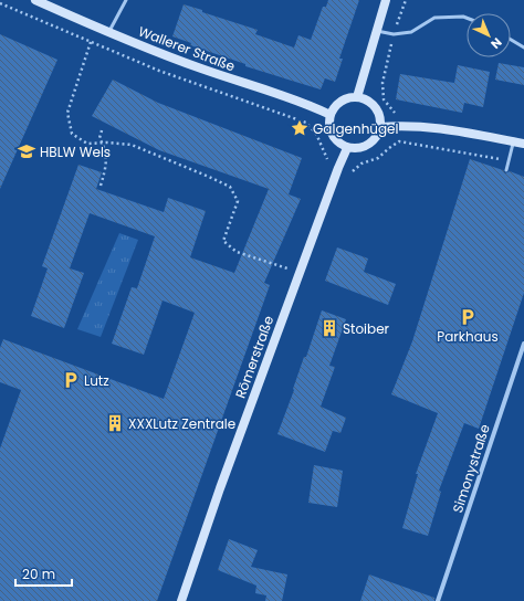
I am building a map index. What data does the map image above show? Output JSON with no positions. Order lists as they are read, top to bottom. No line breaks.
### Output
{"streets":{"main road":["Wallerer Straße","Römerstraße"],"street":["Simonystraße"]},"crossings":[["Wallerer Straße","Römerstraße"]],"places":{"place":["Galgenhügel"],"school or university":["HBLW Wels"],"parking":["Parkhaus","Lutz"],"building":["Stoiber","XXXLutz Zentrale"]},"scale_bar":"20 m","north":"bottom right"}
